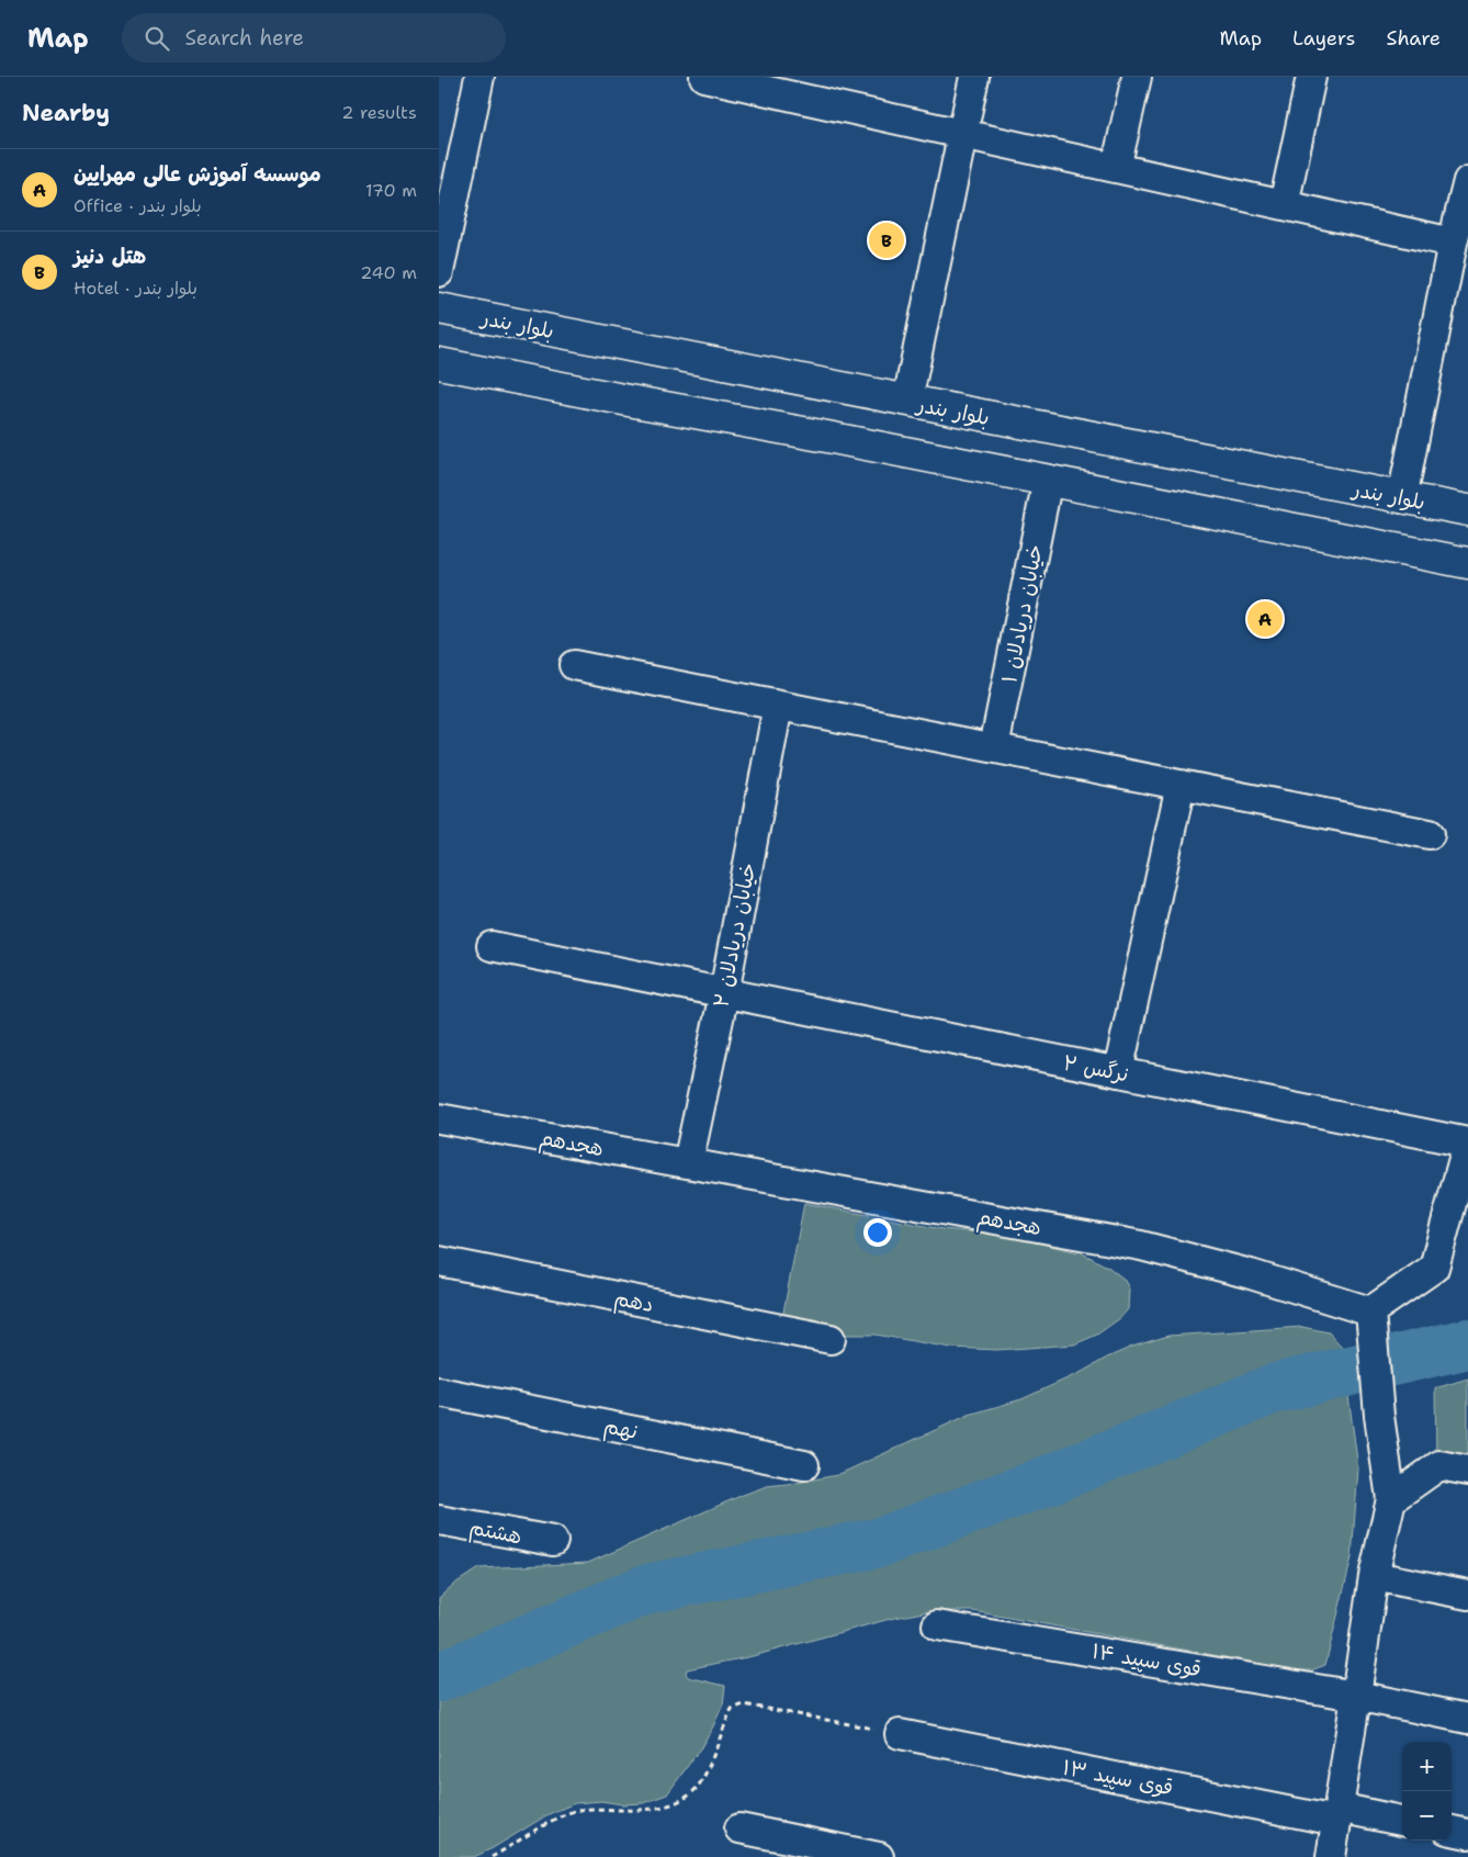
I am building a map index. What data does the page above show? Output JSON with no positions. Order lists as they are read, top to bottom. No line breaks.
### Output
{"streets":{"main road":["بلوار بندر"],"street":["خیابان دریادلان ۱","خیابان دریادلان ۲","نرگس ۲","هجدهم","دهم","نهم","هشتم","قوی سپید ۱۴","قوی سپید ۱۳"]},"crossings":[["خیابان دریادلان ۲","نرگس ۲"],["خیابان دریادلان ۲","هجدهم"]],"page":{"header":"Map","search":"Search here","nav":["Map","Layers","Share"],"heading":["Nearby","2 results"],"list":[{"mark":"A","name":"موسسه آموزش عالی مهرایین","note":"Office · بلوار بندر","value":"170 m"},{"mark":"B","name":"هتل دنیز","note":"Hotel · بلوار بندر","value":"240 m"}],"pins":["B","A"],"map_buttons":["+","−"]}}
